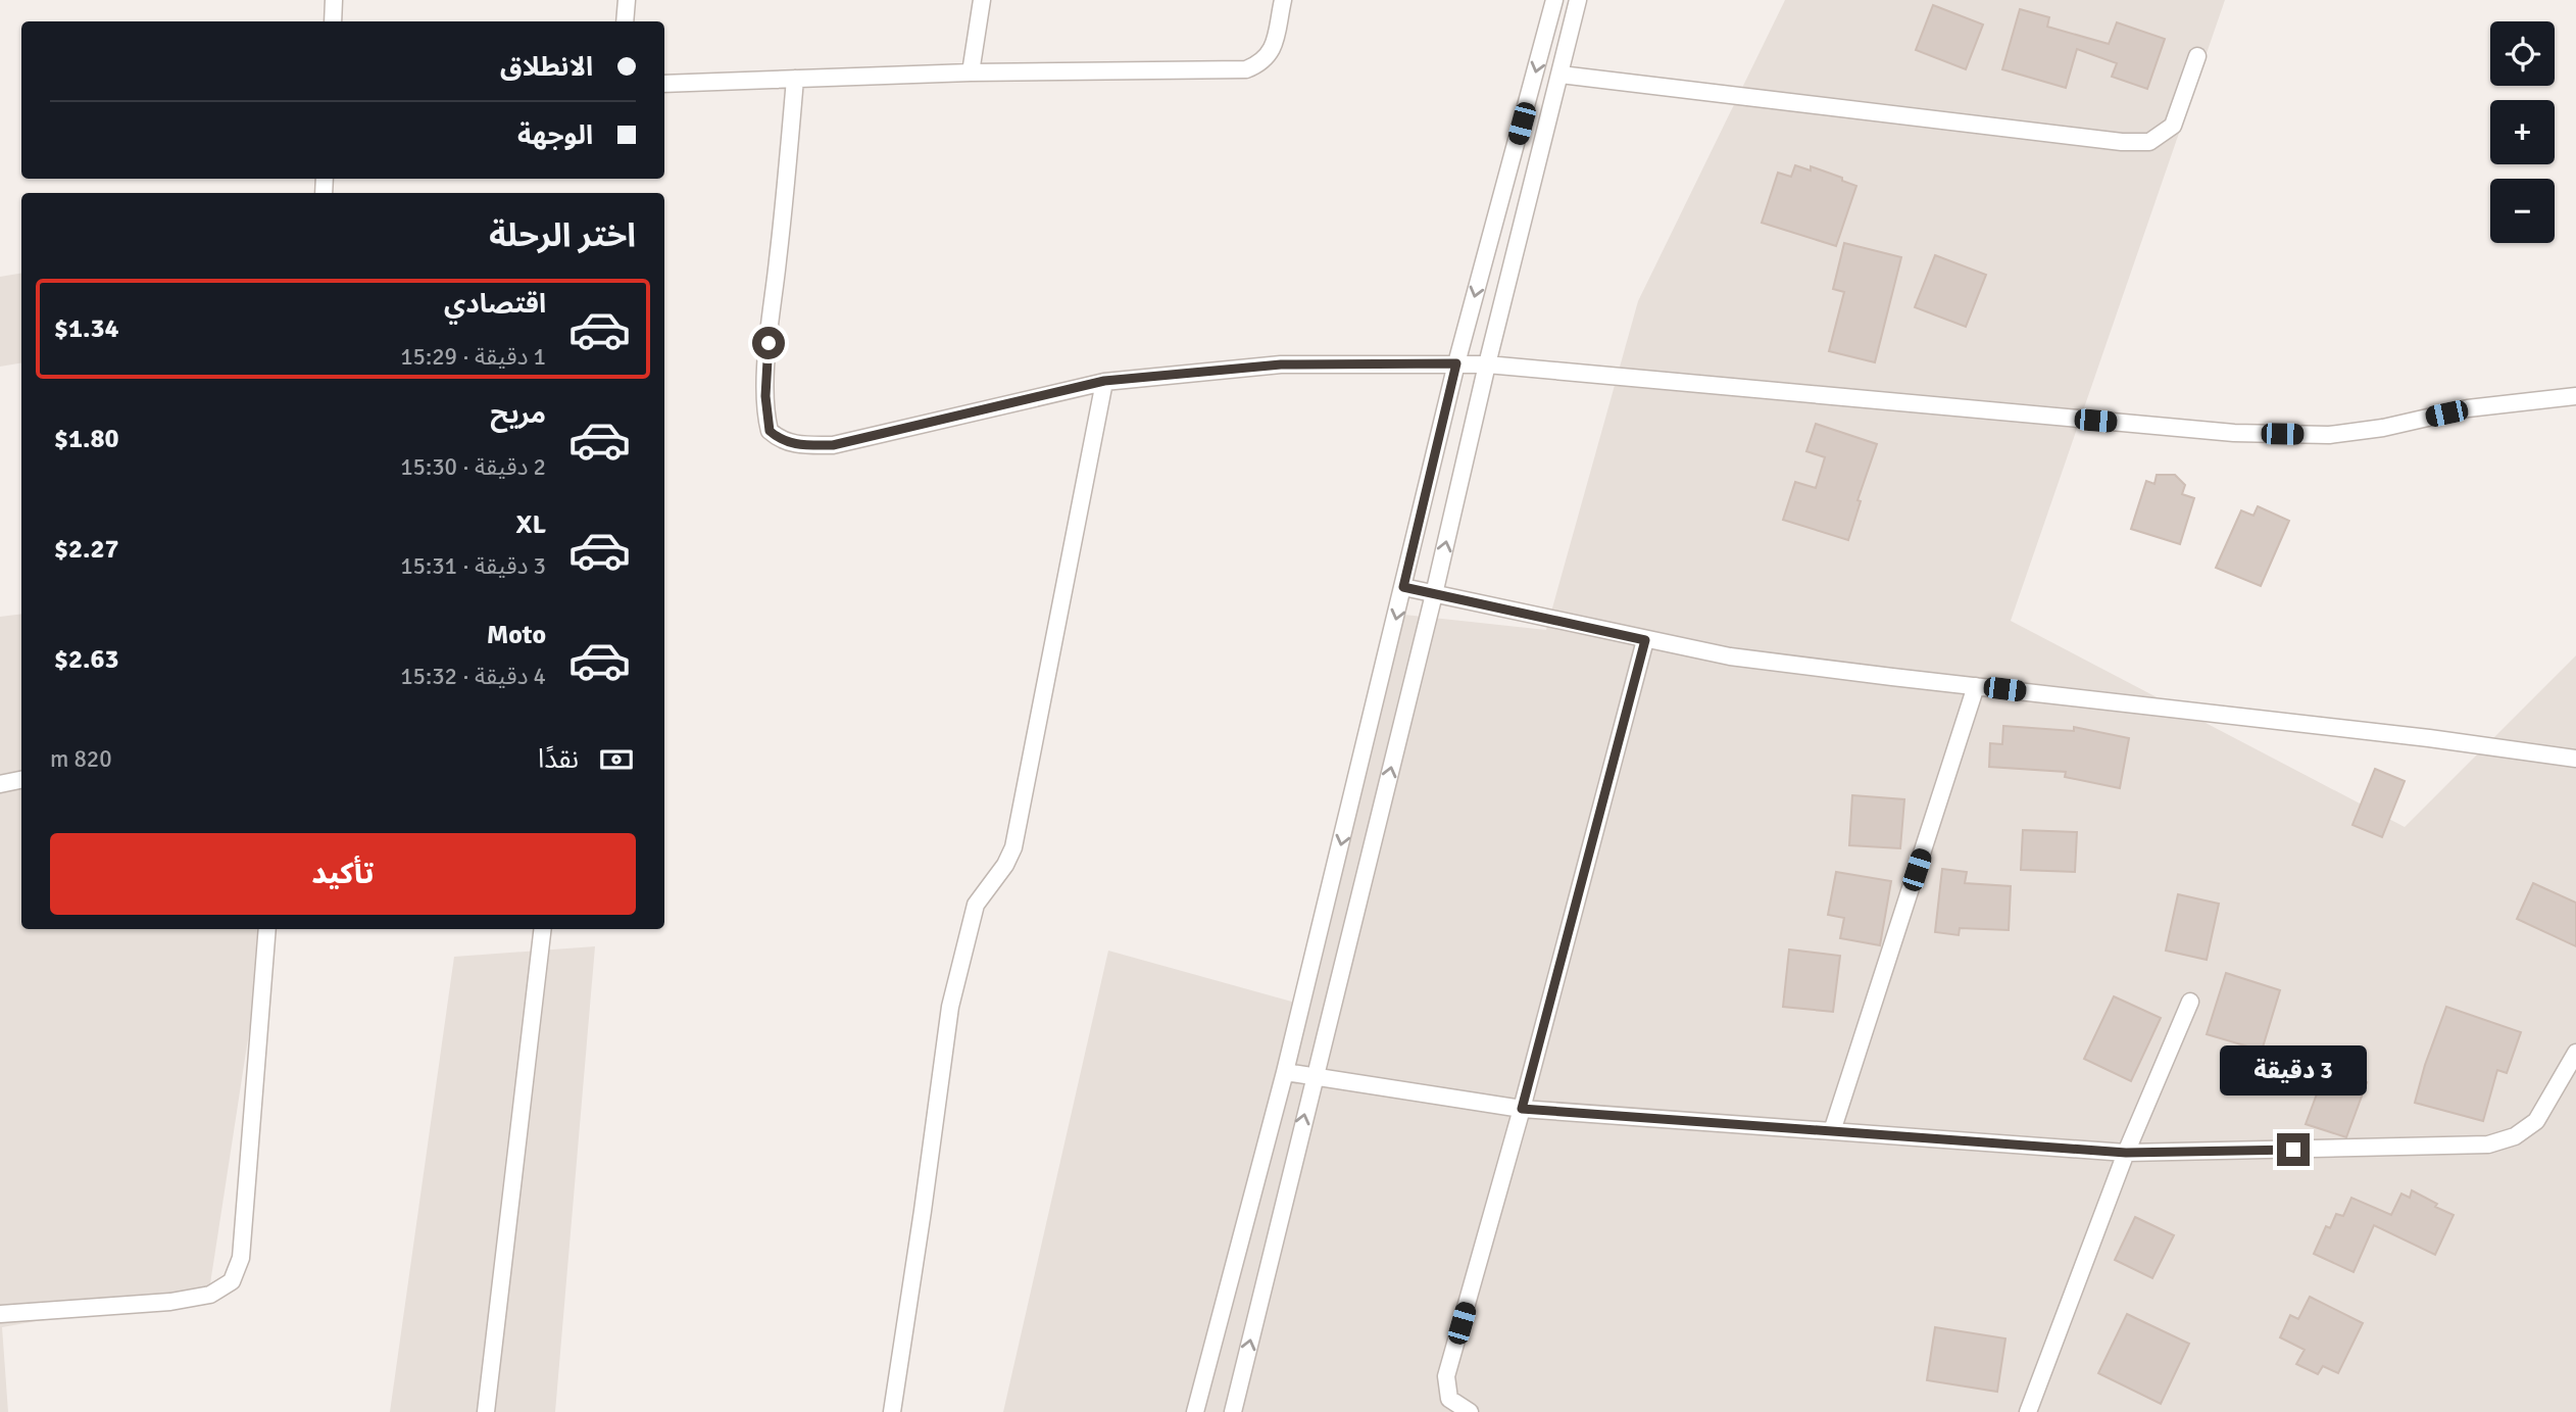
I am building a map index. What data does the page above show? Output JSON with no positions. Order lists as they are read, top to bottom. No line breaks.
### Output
{"page":{"map_buttons":["+","−"],"banner":["الانطلاق","الوجهة"],"heading":"اختر الرحلة","list":[{"name":"اقتصادي","note":"1 دقيقة · 15:29","value":"$1.34"},{"name":"مريح","note":"2 دقيقة · 15:30","value":"$1.80"},{"name":"XL","note":"3 دقيقة · 15:31","value":"$2.27"},{"name":"Moto","note":"4 دقيقة · 15:32","value":"$2.63"}],"pay":["نقدًا","820 m"],"buttons":"تأكيد","bubble":"3 دقيقة"}}
